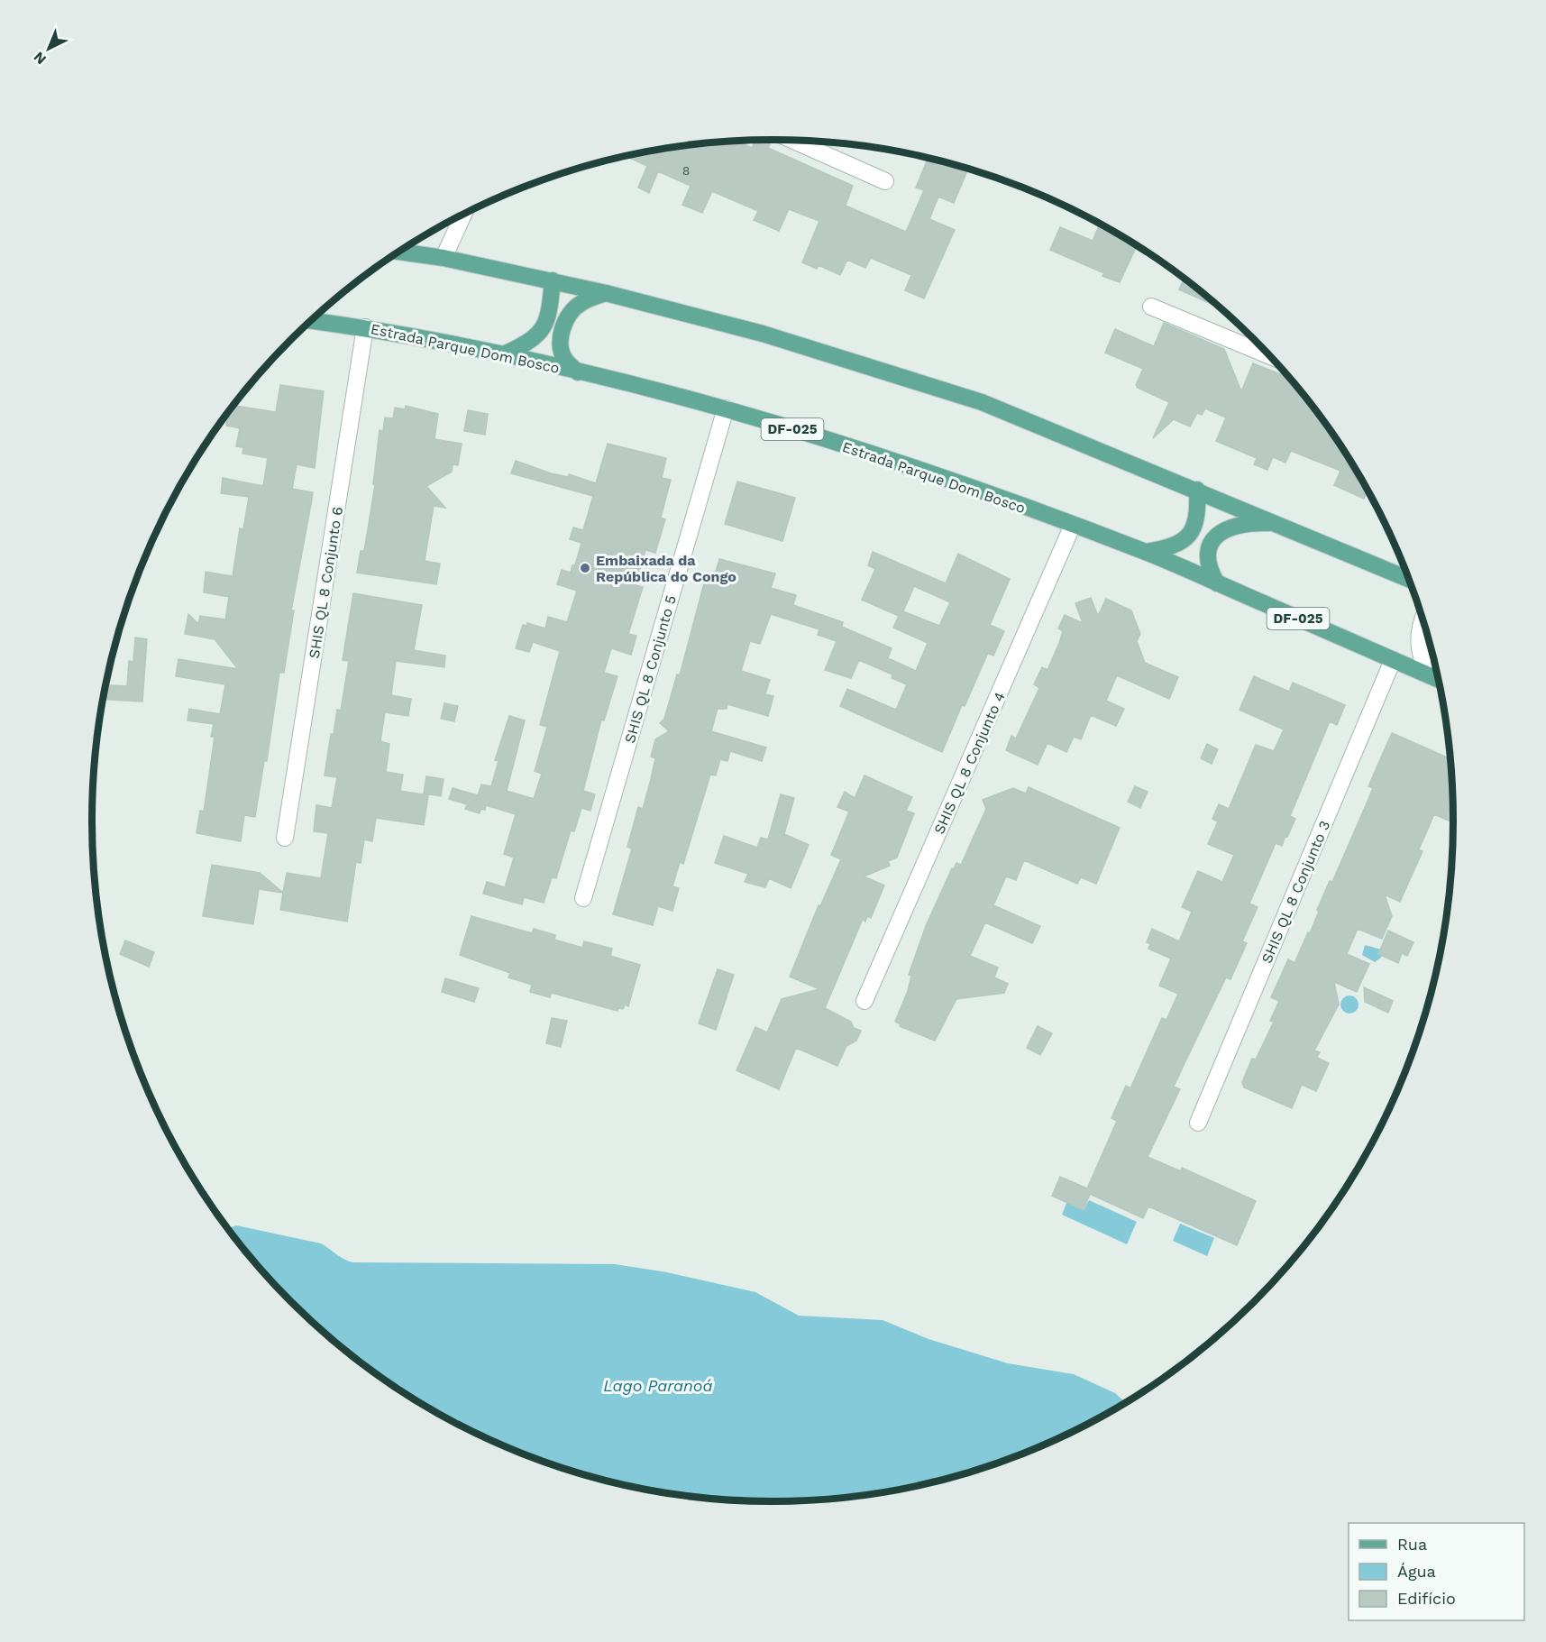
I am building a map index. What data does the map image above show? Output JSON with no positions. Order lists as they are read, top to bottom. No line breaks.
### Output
{"streets":{"main road":["Estrada Parque Dom Bosco","DF-025"],"street":["SHIS QL 8 Conjunto 6","SHIS QL 8 Conjunto 5","SHIS QL 8 Conjunto 4","SHIS QL 8 Conjunto 3"]},"crossings":[["Estrada Parque Dom Bosco","SHIS QL 8 Conjunto 6"],["Estrada Parque Dom Bosco","SHIS QL 8 Conjunto 5"],["Estrada Parque Dom Bosco","SHIS QL 8 Conjunto 4"],["Estrada Parque Dom Bosco","SHIS QL 8 Conjunto 3"]],"water":["Lago Paranoá"],"places":["Embaixada da República do Congo"],"house_numbers":["8"],"legend":["Rua","Água","Edifício"],"north":"bottom left"}
